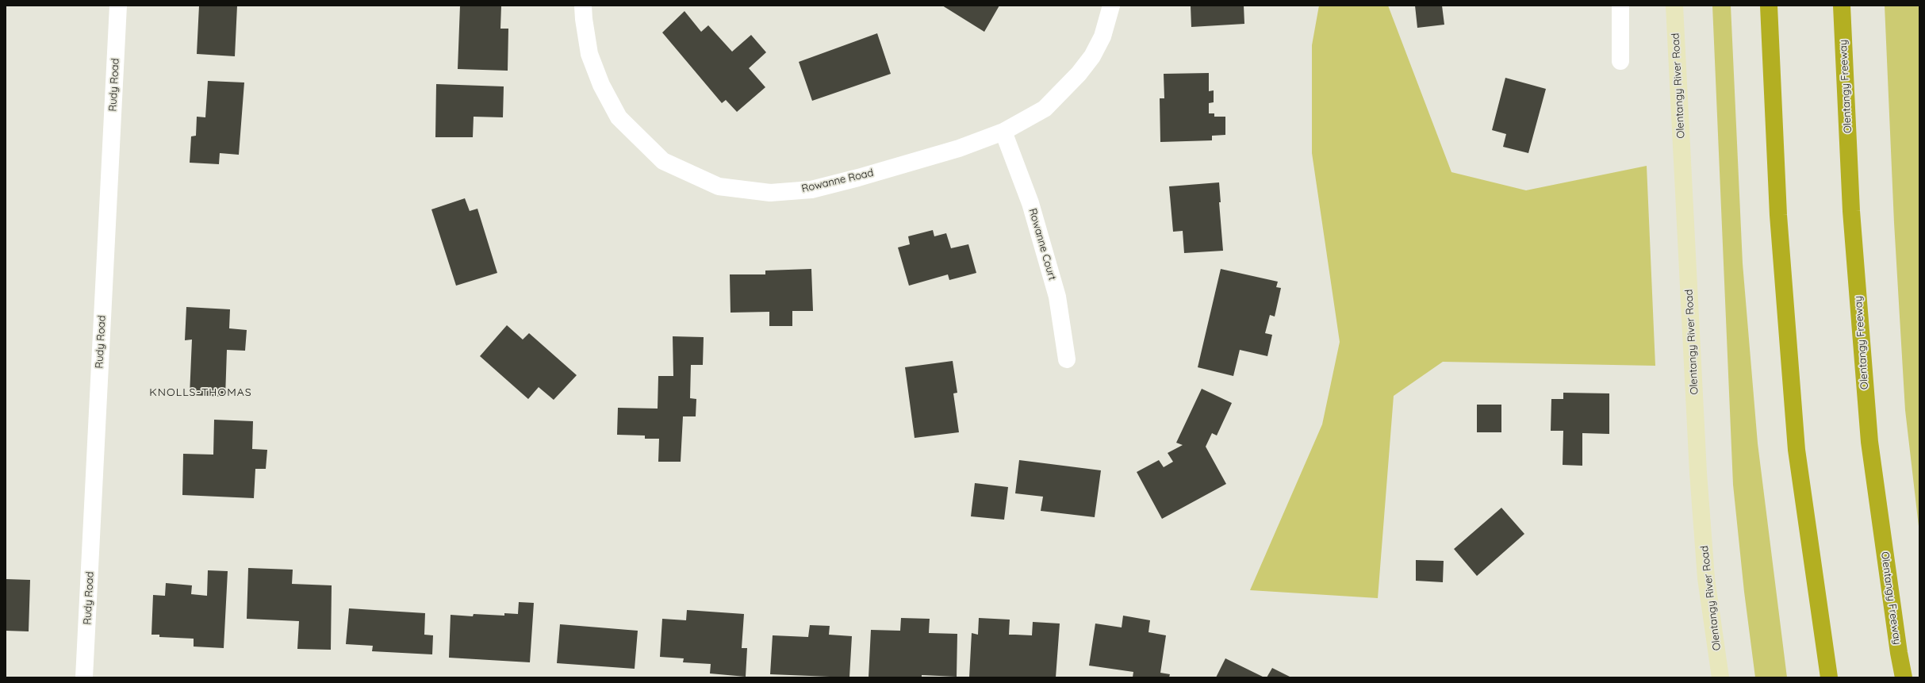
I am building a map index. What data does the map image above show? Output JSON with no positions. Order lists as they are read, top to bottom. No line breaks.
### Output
{"streets":{"highway":["Olentangy Freeway"],"main road":["Olentangy River Road"],"street":["Rudy Road","Rowanne Road","Rowanne Court"]},"crossings":[["Rowanne Road","Rowanne Court"]],"districts":["KNOLLS-THOMAS"]}
